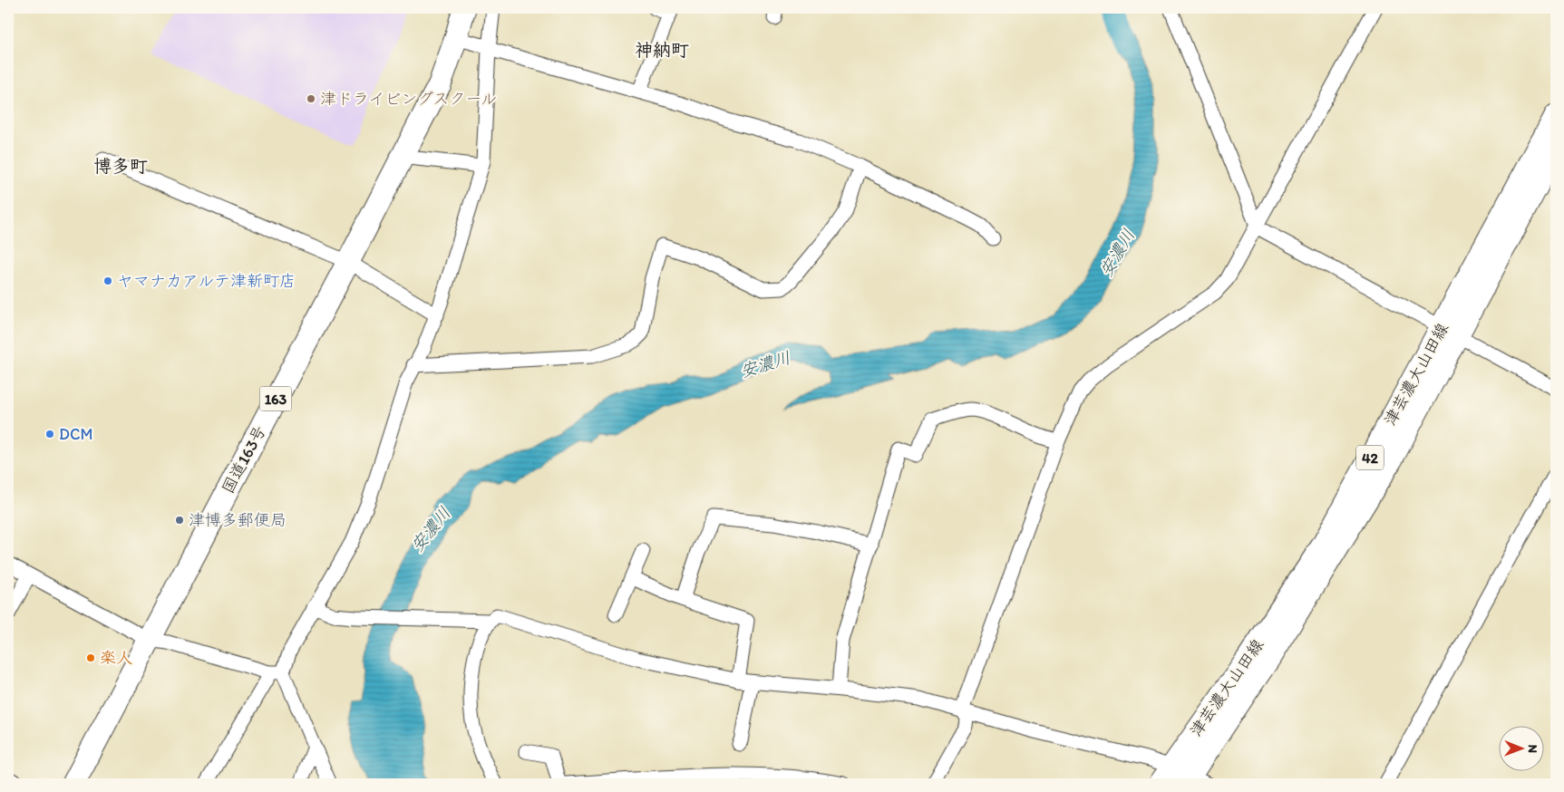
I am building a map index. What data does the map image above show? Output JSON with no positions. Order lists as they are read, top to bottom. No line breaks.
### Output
{"streets":{"highway":["163","国道163号"],"main road":["津芸濃大山田線","42"]},"districts":["神納町","博多町"],"water":["安濃川"],"places":["津ドライビングスクール","ヤマナカアルテ津新町店","DCM","津博多郵便局","楽人"],"north":"right"}
